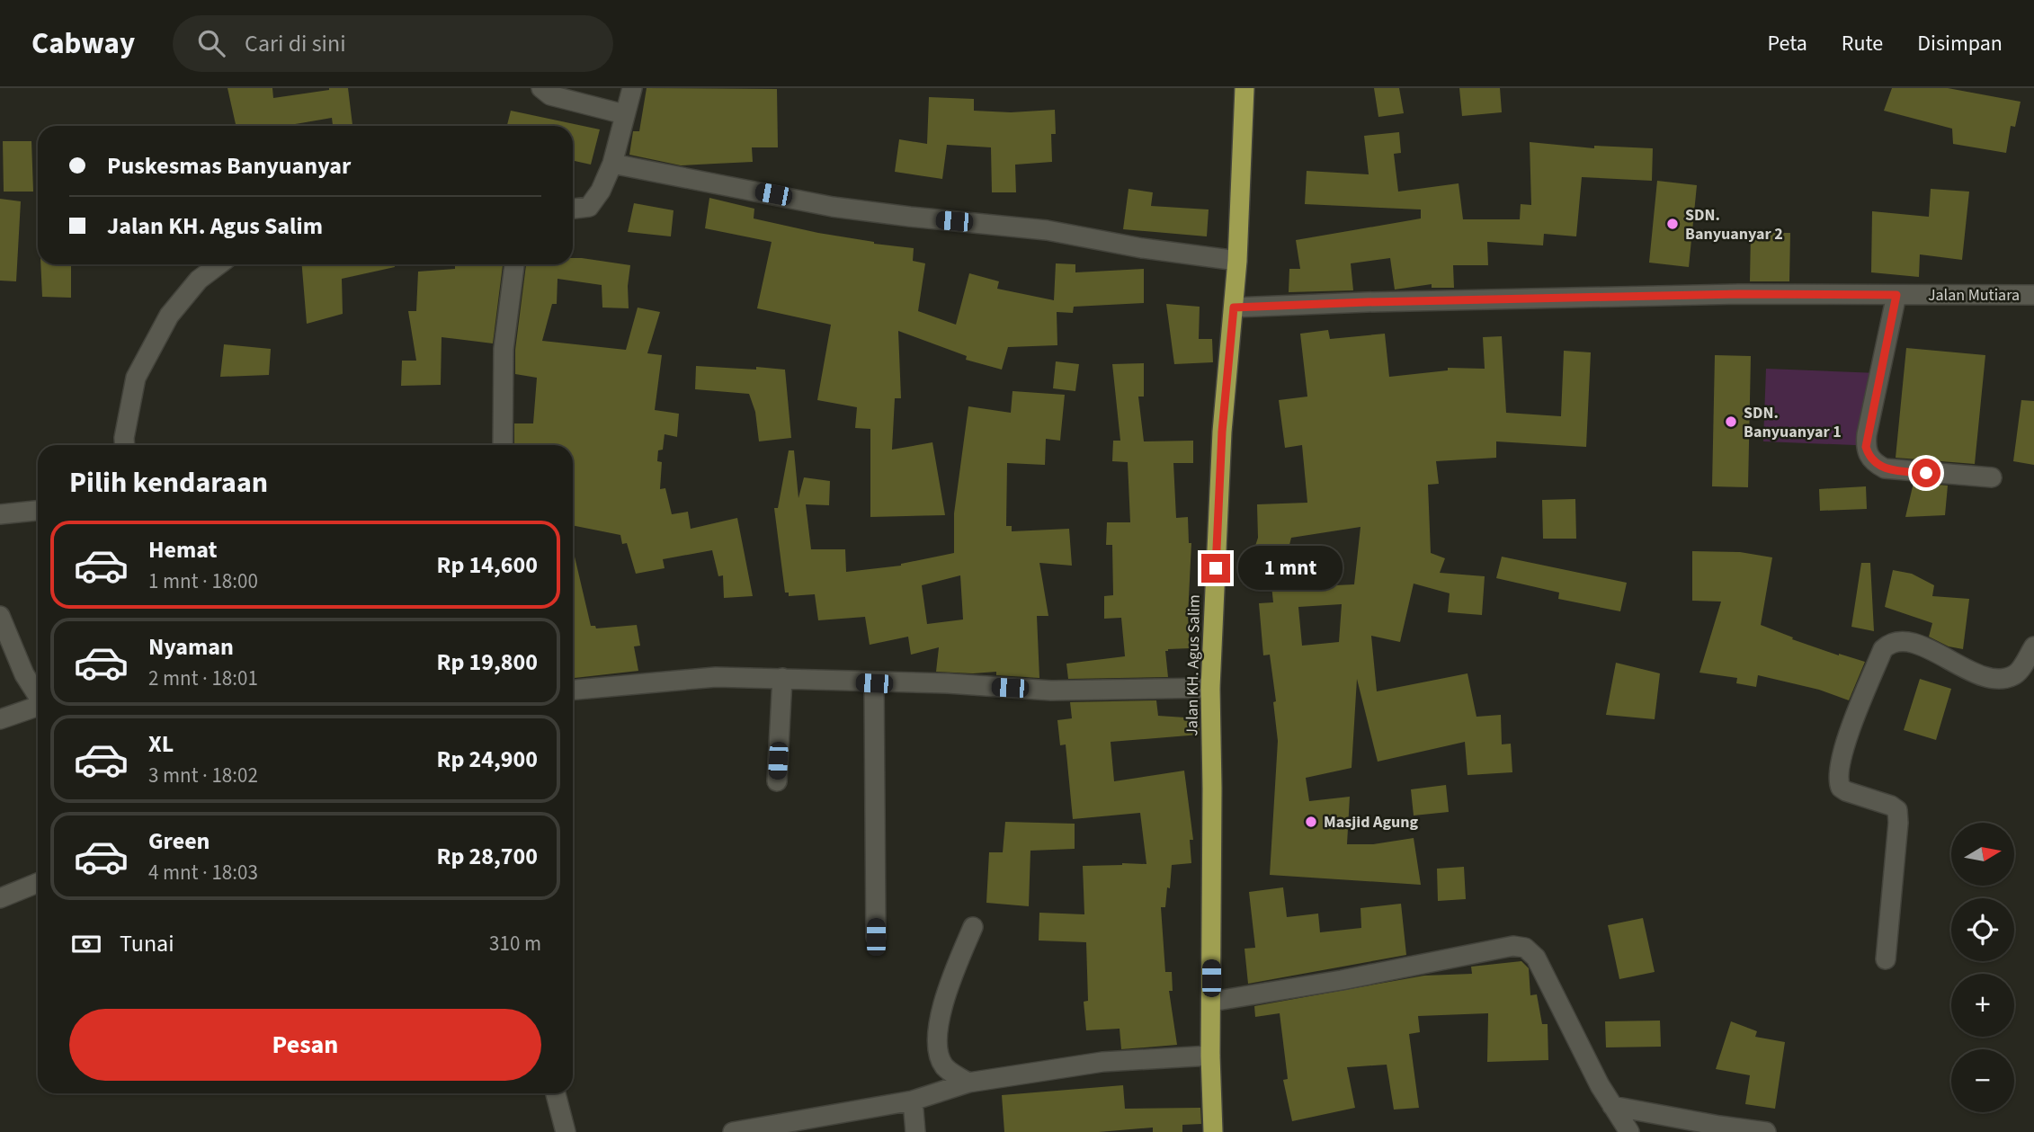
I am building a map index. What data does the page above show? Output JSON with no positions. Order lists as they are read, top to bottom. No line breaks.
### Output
{"streets":{"highway":["Jalan KH. Agus Salim"],"street":["Jalan Mutiara"]},"crossings":[["Jalan Mutiara","Jalan KH. Agus Salim"]],"places":["SDN. Banyuanyar 2","SDN. Banyuanyar 1","Masjid Agung"],"north":"right","page":{"header":"Cabway","search":"Cari di sini","nav":["Peta","Rute","Disimpan"],"banner":["Puskesmas Banyuanyar","Jalan KH. Agus Salim"],"heading":"Pilih kendaraan","list":[{"name":"Hemat","note":"1 mnt · 18:00","value":"Rp 14,600"},{"name":"Nyaman","note":"2 mnt · 18:01","value":"Rp 19,800"},{"name":"XL","note":"3 mnt · 18:02","value":"Rp 24,900"},{"name":"Green","note":"4 mnt · 18:03","value":"Rp 28,700"}],"bubble":"1 mnt","map_buttons":["+","−"],"pay":["Tunai","310 m"],"buttons":"Pesan"}}
